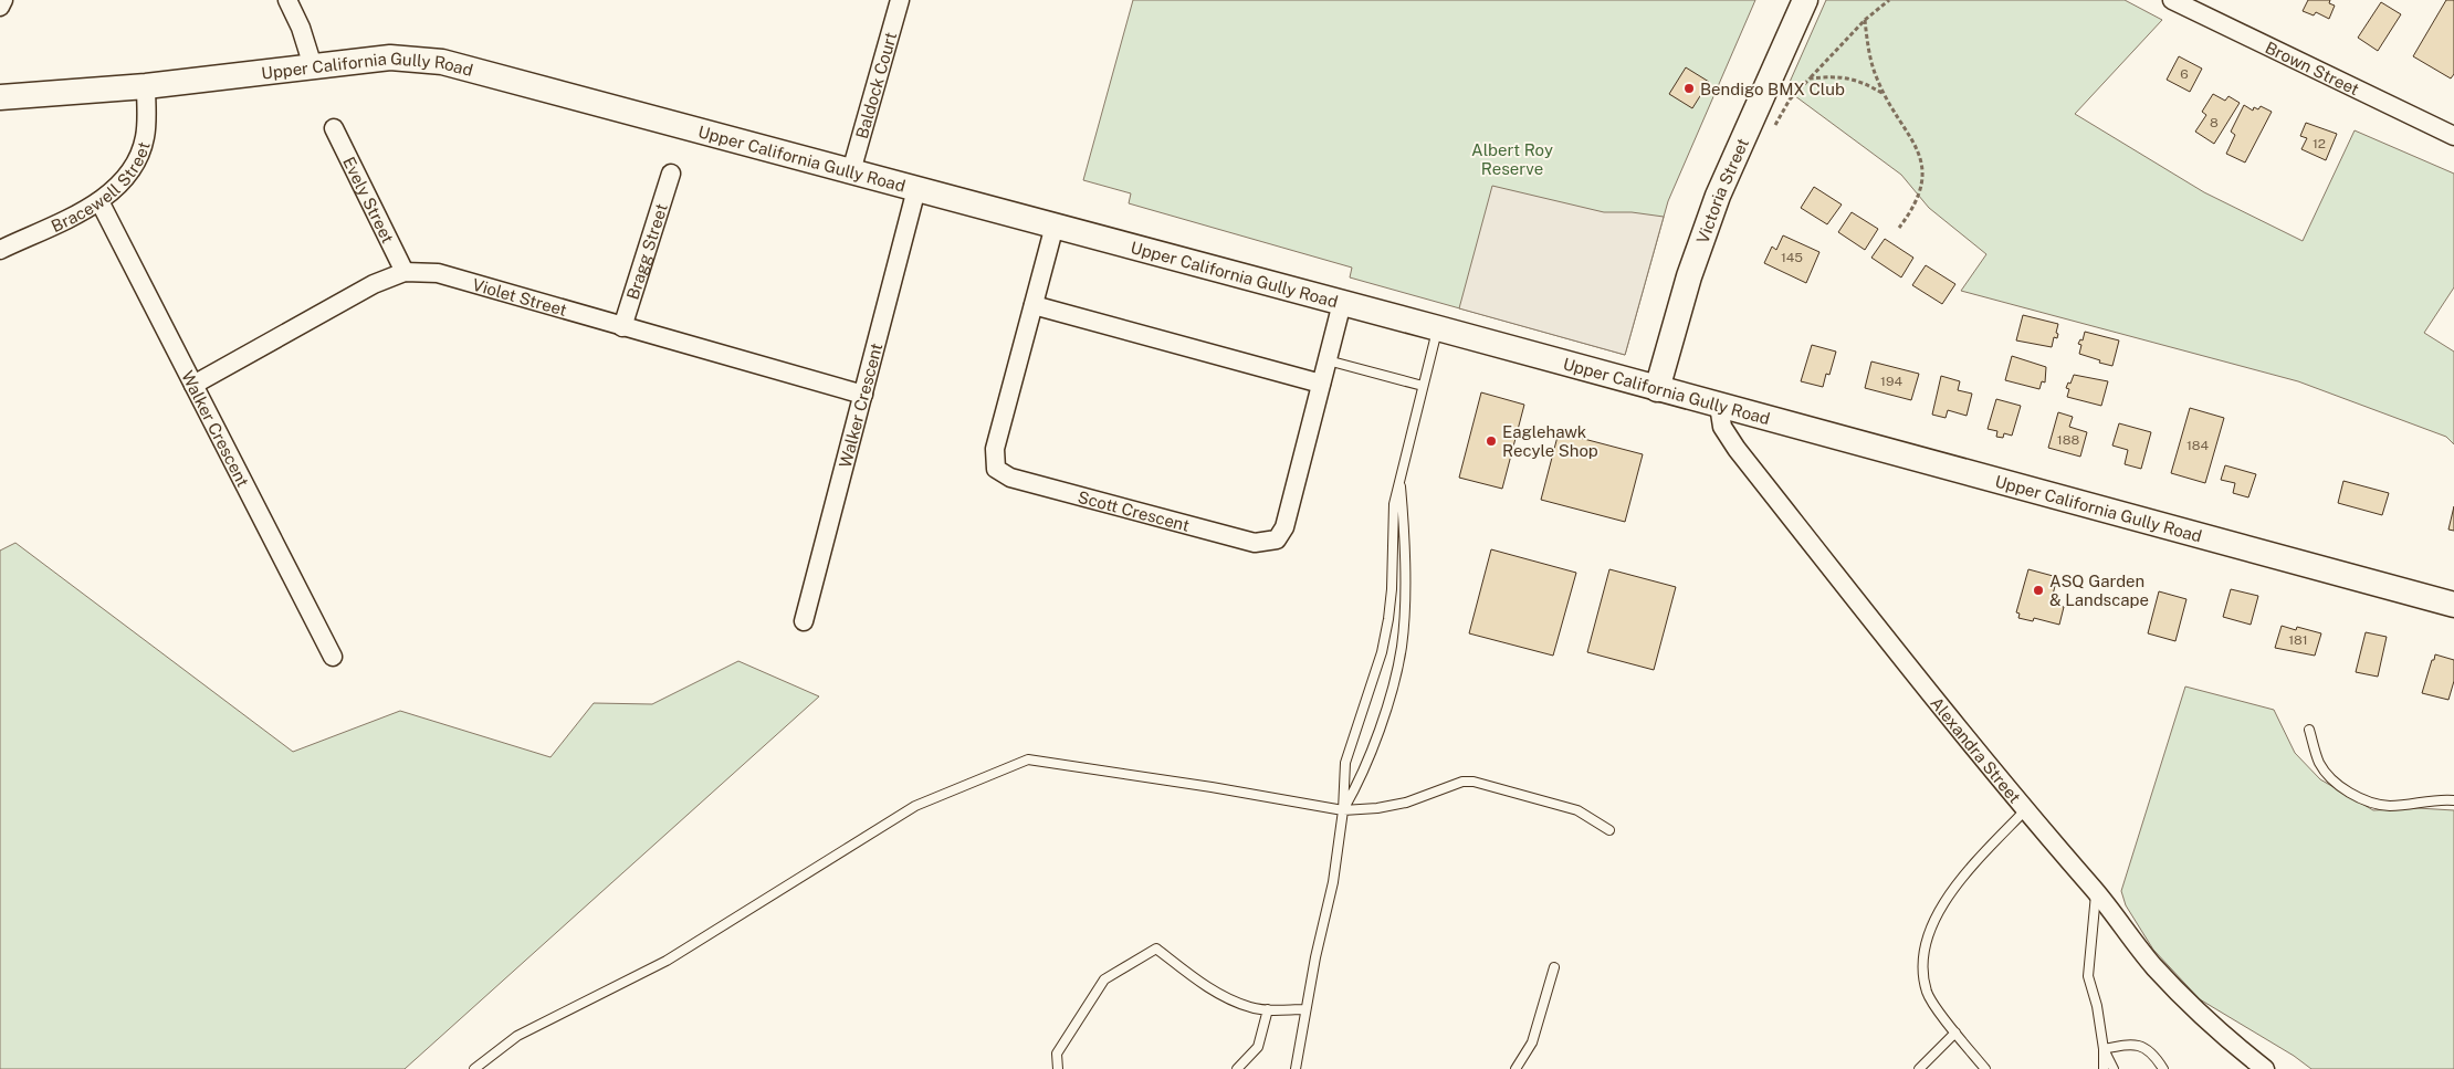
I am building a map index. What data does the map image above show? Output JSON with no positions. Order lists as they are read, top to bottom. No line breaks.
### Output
{"streets":{"street":["Brown Street","Upper California Gully Road","Baldock Court","Bracewell Street","Victoria Street","Evely Street","Bragg Street","Violet Street","Walker Crescent","Scott Crescent","Alexandra Street"]},"crossings":[["Upper California Gully Road","Baldock Court"],["Upper California Gully Road","Bracewell Street"],["Upper California Gully Road","Victoria Street"],["Upper California Gully Road","Walker Crescent"],["Upper California Gully Road","Scott Crescent"],["Upper California Gully Road","Alexandra Street"],["Bracewell Street","Walker Crescent"],["Evely Street","Violet Street"],["Bragg Street","Violet Street"],["Violet Street","Walker Crescent"]],"parks":["Albert Roy Reserve"],"places":["Bendigo BMX Club","Eaglehawk Recyle Shop","ASQ Garden & Landscape"],"house_numbers":["6","8","12","145","194","188","184","181"]}
